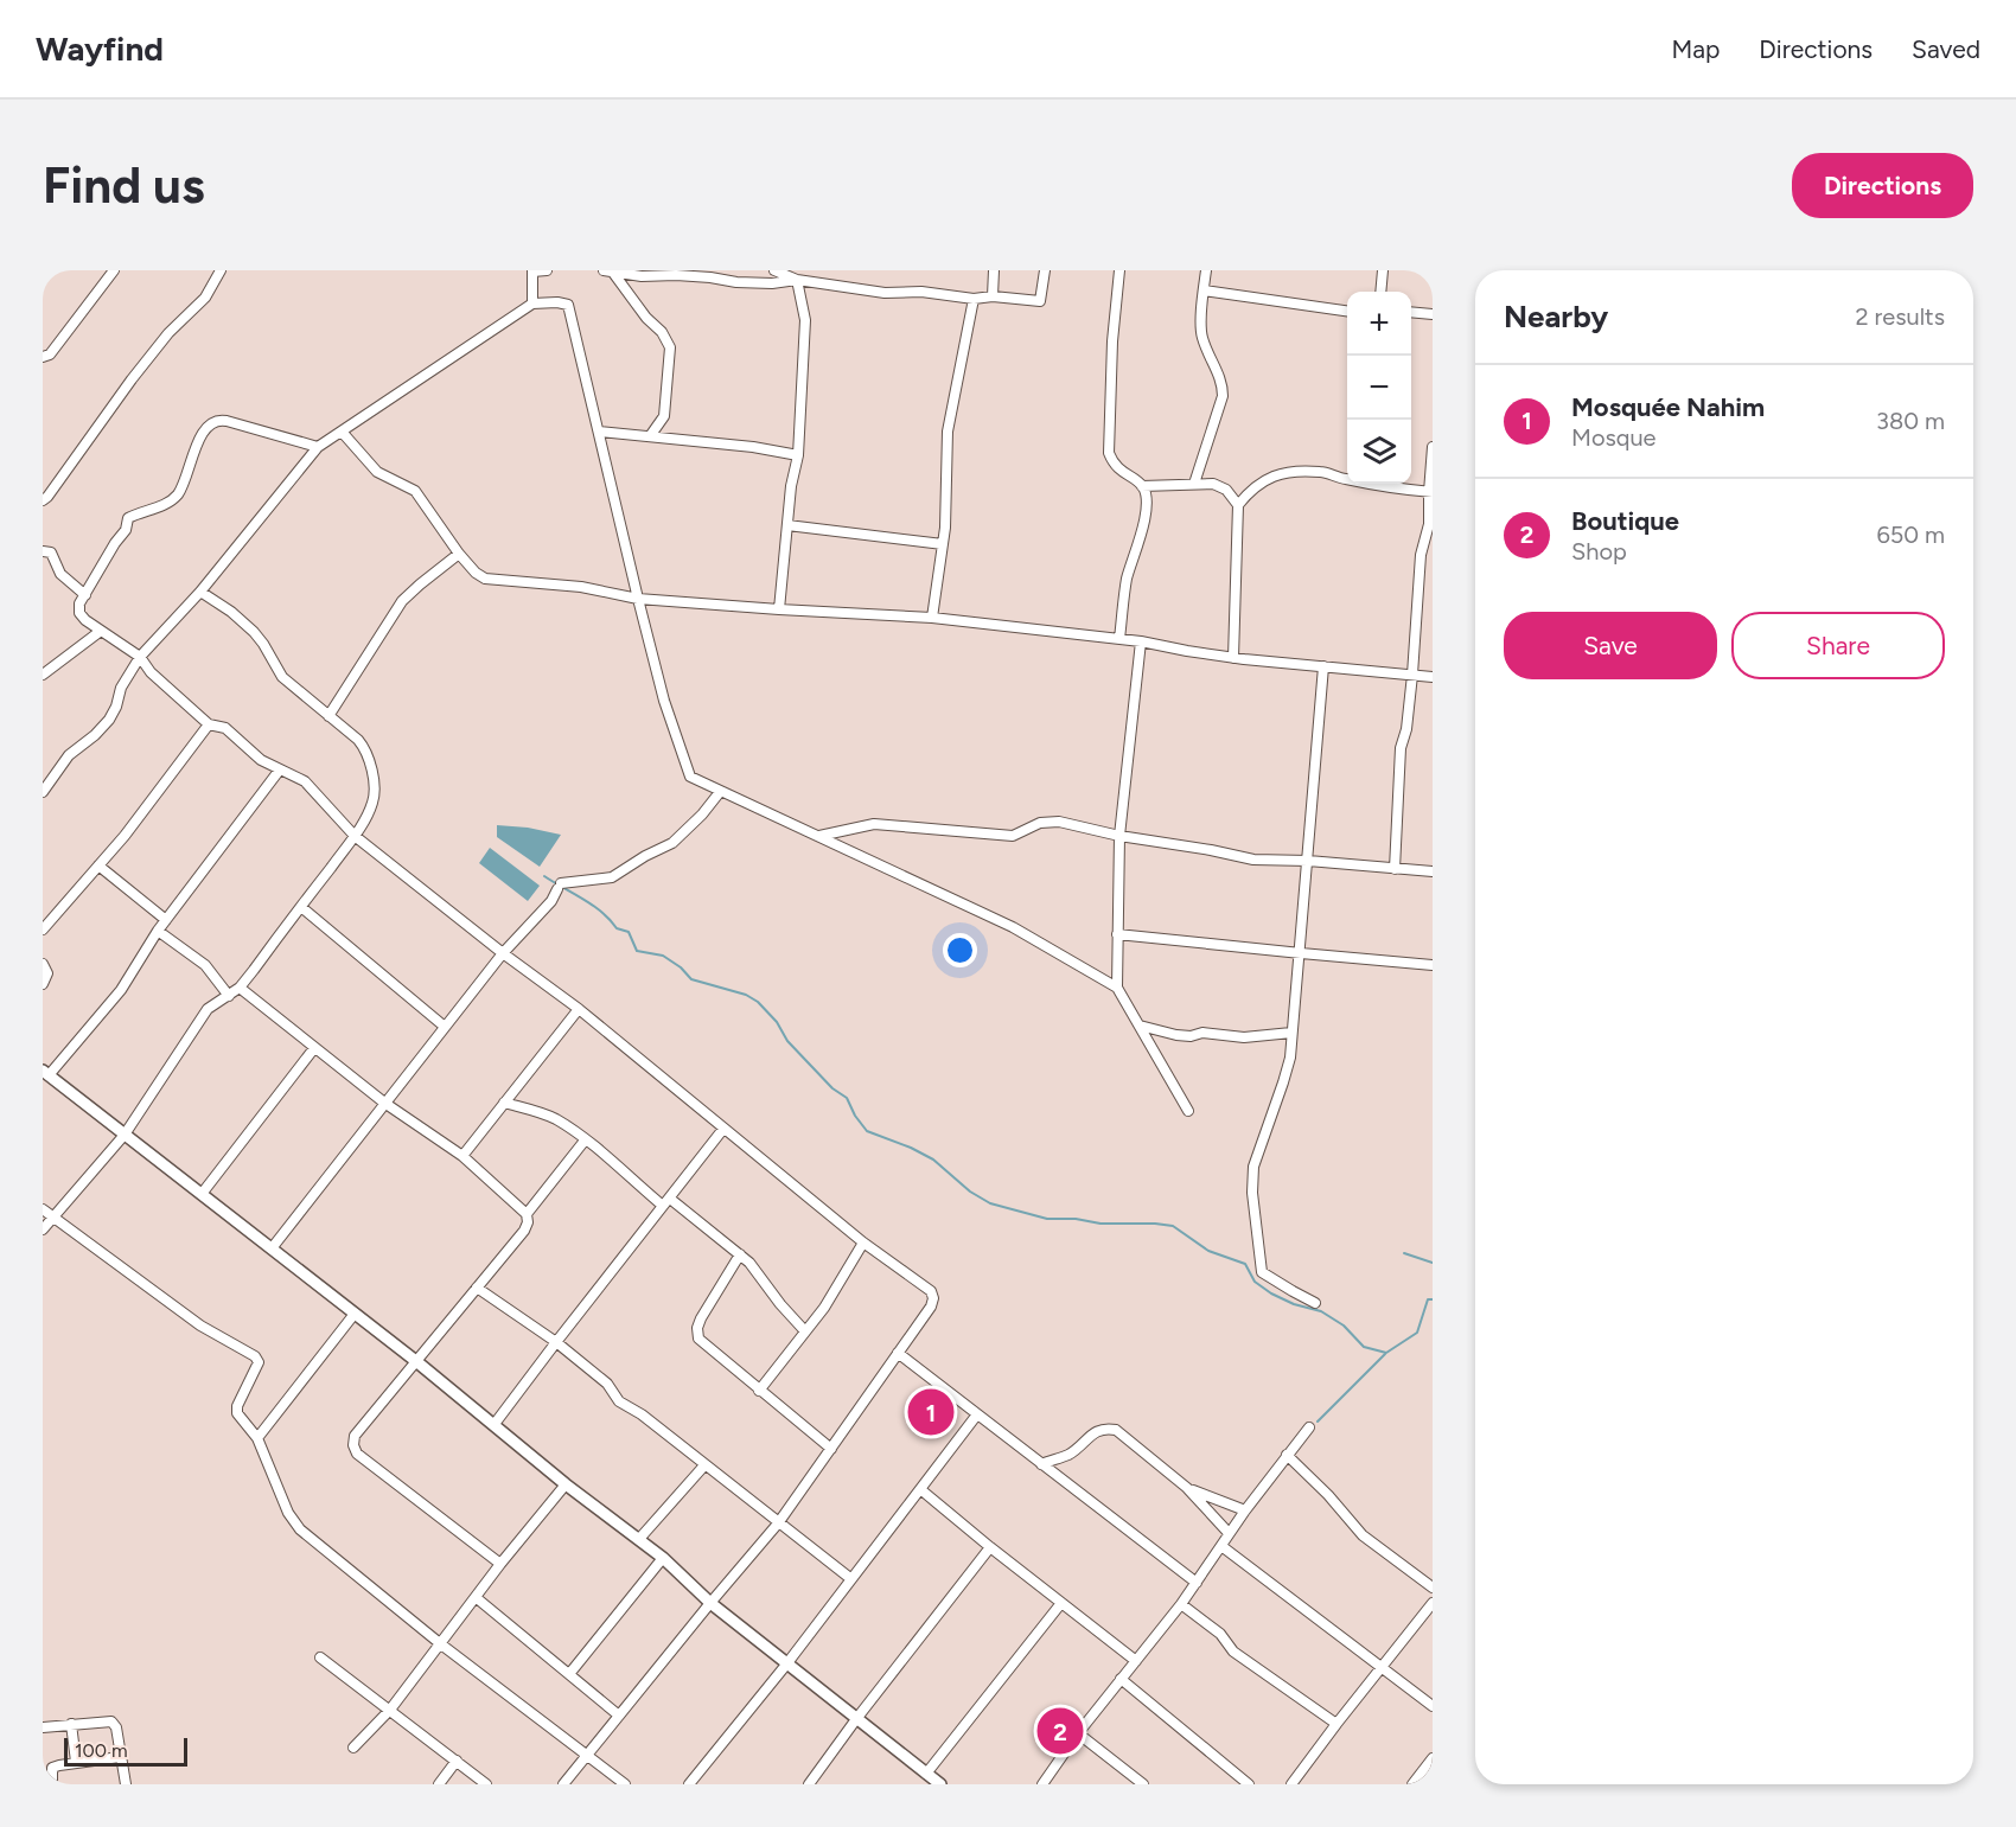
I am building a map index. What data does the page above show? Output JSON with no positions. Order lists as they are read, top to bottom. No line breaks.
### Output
{"scale_bar":"100 m","page":{"header":"Wayfind","nav":["Map","Directions","Saved"],"buttons":["Directions",["Save","Share"]],"title":"Find us","heading":["Nearby","2 results"],"map_buttons":["+","−"],"list":[{"mark":"1","name":"Mosquée Nahim","note":"Mosque","value":"380 m"},{"mark":"2","name":"Boutique","note":"Shop","value":"650 m"}],"pins":["1","2"],"scale":"100 m"}}
